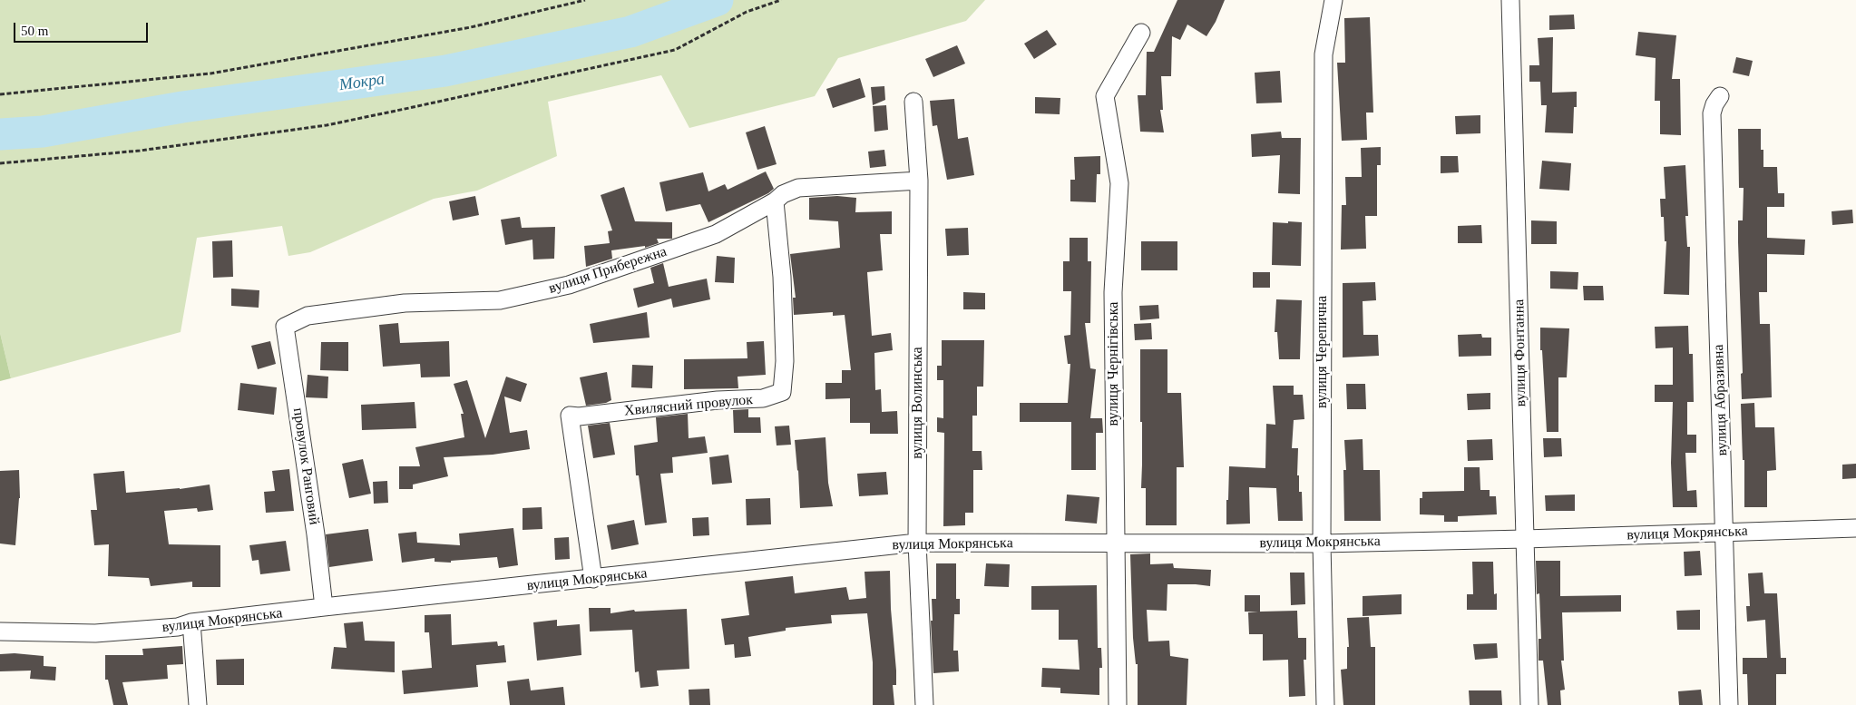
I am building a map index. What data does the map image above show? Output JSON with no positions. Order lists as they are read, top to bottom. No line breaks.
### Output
{"streets":{"street":["вулиця Прибережна","вулиця Черепична","вулиця Фонтанна","вулиця Чернігівська","вулиця Абразивна","вулиця Волинська","Хвилясний провулок","провулок Ранговий","вулиця Мокрянська"]},"crossings":[["вулиця Прибережна","вулиця Волинська"],["вулиця Прибережна","Хвилясний провулок"],["вулиця Прибережна","провулок Ранговий"],["вулиця Черепична","вулиця Мокрянська"],["вулиця Фонтанна","вулиця Мокрянська"],["вулиця Чернігівська","вулиця Мокрянська"],["вулиця Абразивна","вулиця Мокрянська"],["вулиця Волинська","вулиця Мокрянська"],["Хвилясний провулок","вулиця Мокрянська"],["провулок Ранговий","вулиця Мокрянська"]],"water":["Мокра"],"scale_bar":"50 m"}
